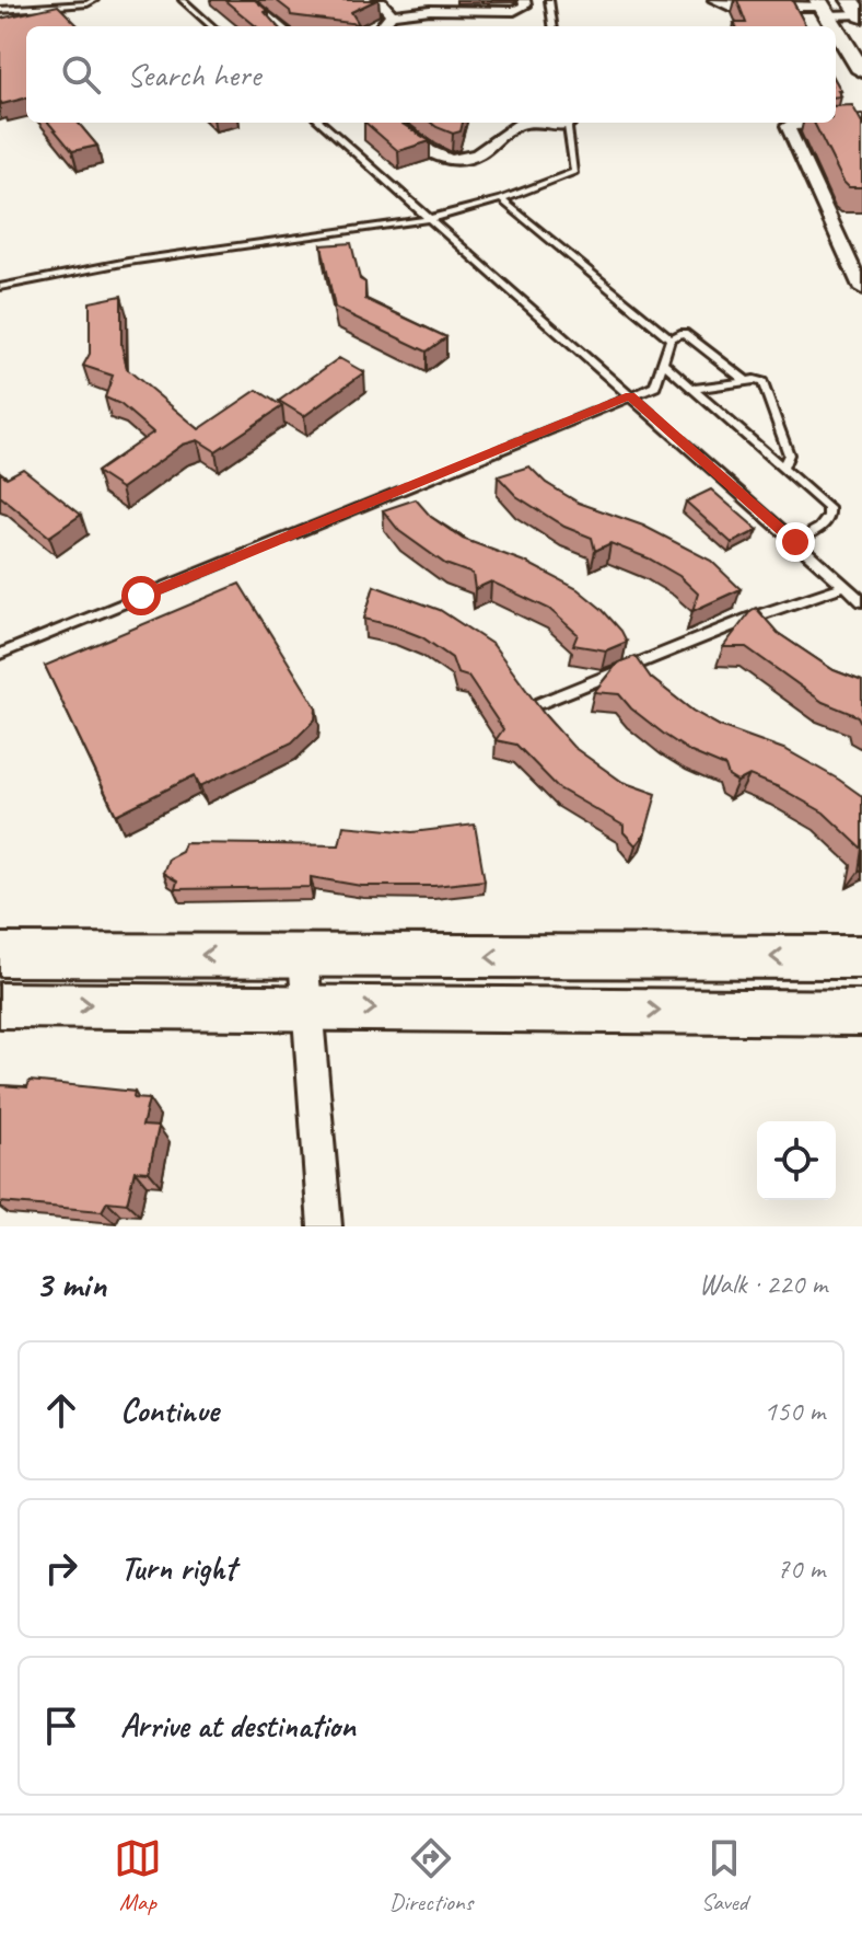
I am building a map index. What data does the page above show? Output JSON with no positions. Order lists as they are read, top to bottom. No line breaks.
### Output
{"page":{"search":"Search here","heading":["3 min","Walk · 220 m"],"list":[["Continue","150 m"],["Turn right","70 m"],"Arrive at destination"],"nav":["Map","Directions","Saved"]}}
